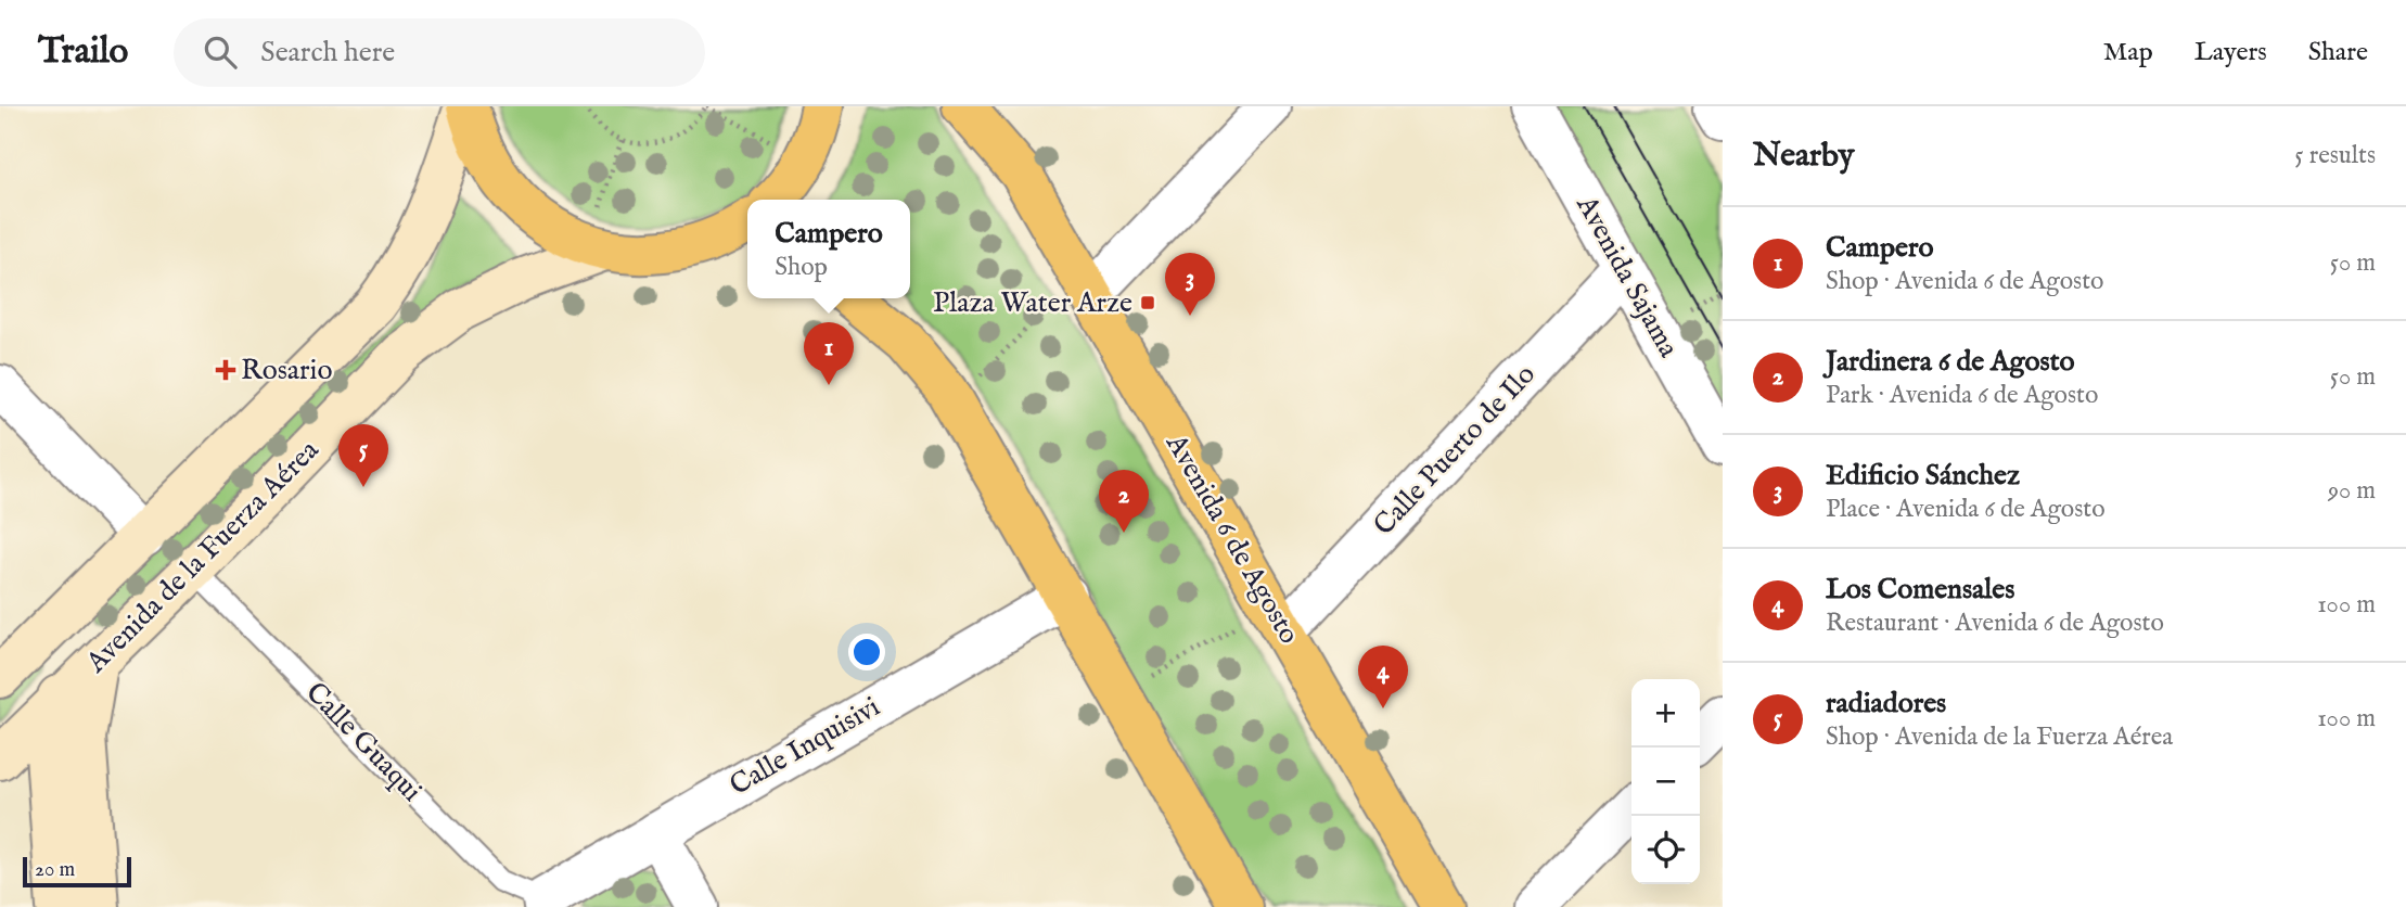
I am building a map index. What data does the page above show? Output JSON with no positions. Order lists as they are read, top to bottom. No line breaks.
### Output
{"streets":{"main road":["Avenida 6 de Agosto","Avenida de la Fuerza Aérea"],"street":["Avenida Sajama","Calle Puerto de Ilo","Calle Inquisivi"],"lane":["Calle Guaqui"]},"crossings":[["Avenida Sajama","Calle Puerto de Ilo"],["Calle Puerto de Ilo","Avenida 6 de Agosto"],["Avenida de la Fuerza Aérea","Calle Guaqui"],["Calle Guaqui","Calle Inquisivi"]],"places":{"transit":["Plaza Water Arze"],"health":["Rosario"]},"scale_bar":"20 m","page":{"header":"Trailo","search":"Search here","nav":["Map","Layers","Share"],"heading":["Nearby","5 results"],"popup":["Campero","Shop"],"list":[{"mark":"1","name":"Campero","note":"Shop · Avenida 6 de Agosto","value":"50 m"},{"mark":"2","name":"Jardinera 6 de Agosto","note":"Park · Avenida 6 de Agosto","value":"50 m"},{"mark":"3","name":"Edificio Sánchez","note":"Place · Avenida 6 de Agosto","value":"90 m"},{"mark":"4","name":"Los Comensales","note":"Restaurant · Avenida 6 de Agosto","value":"100 m"},{"mark":"5","name":"radiadores","note":"Shop · Avenida de la Fuerza Aérea","value":"100 m"}],"pins":["3","1","5","2","4"],"map_buttons":["+","−"],"scale":"20 m"}}
